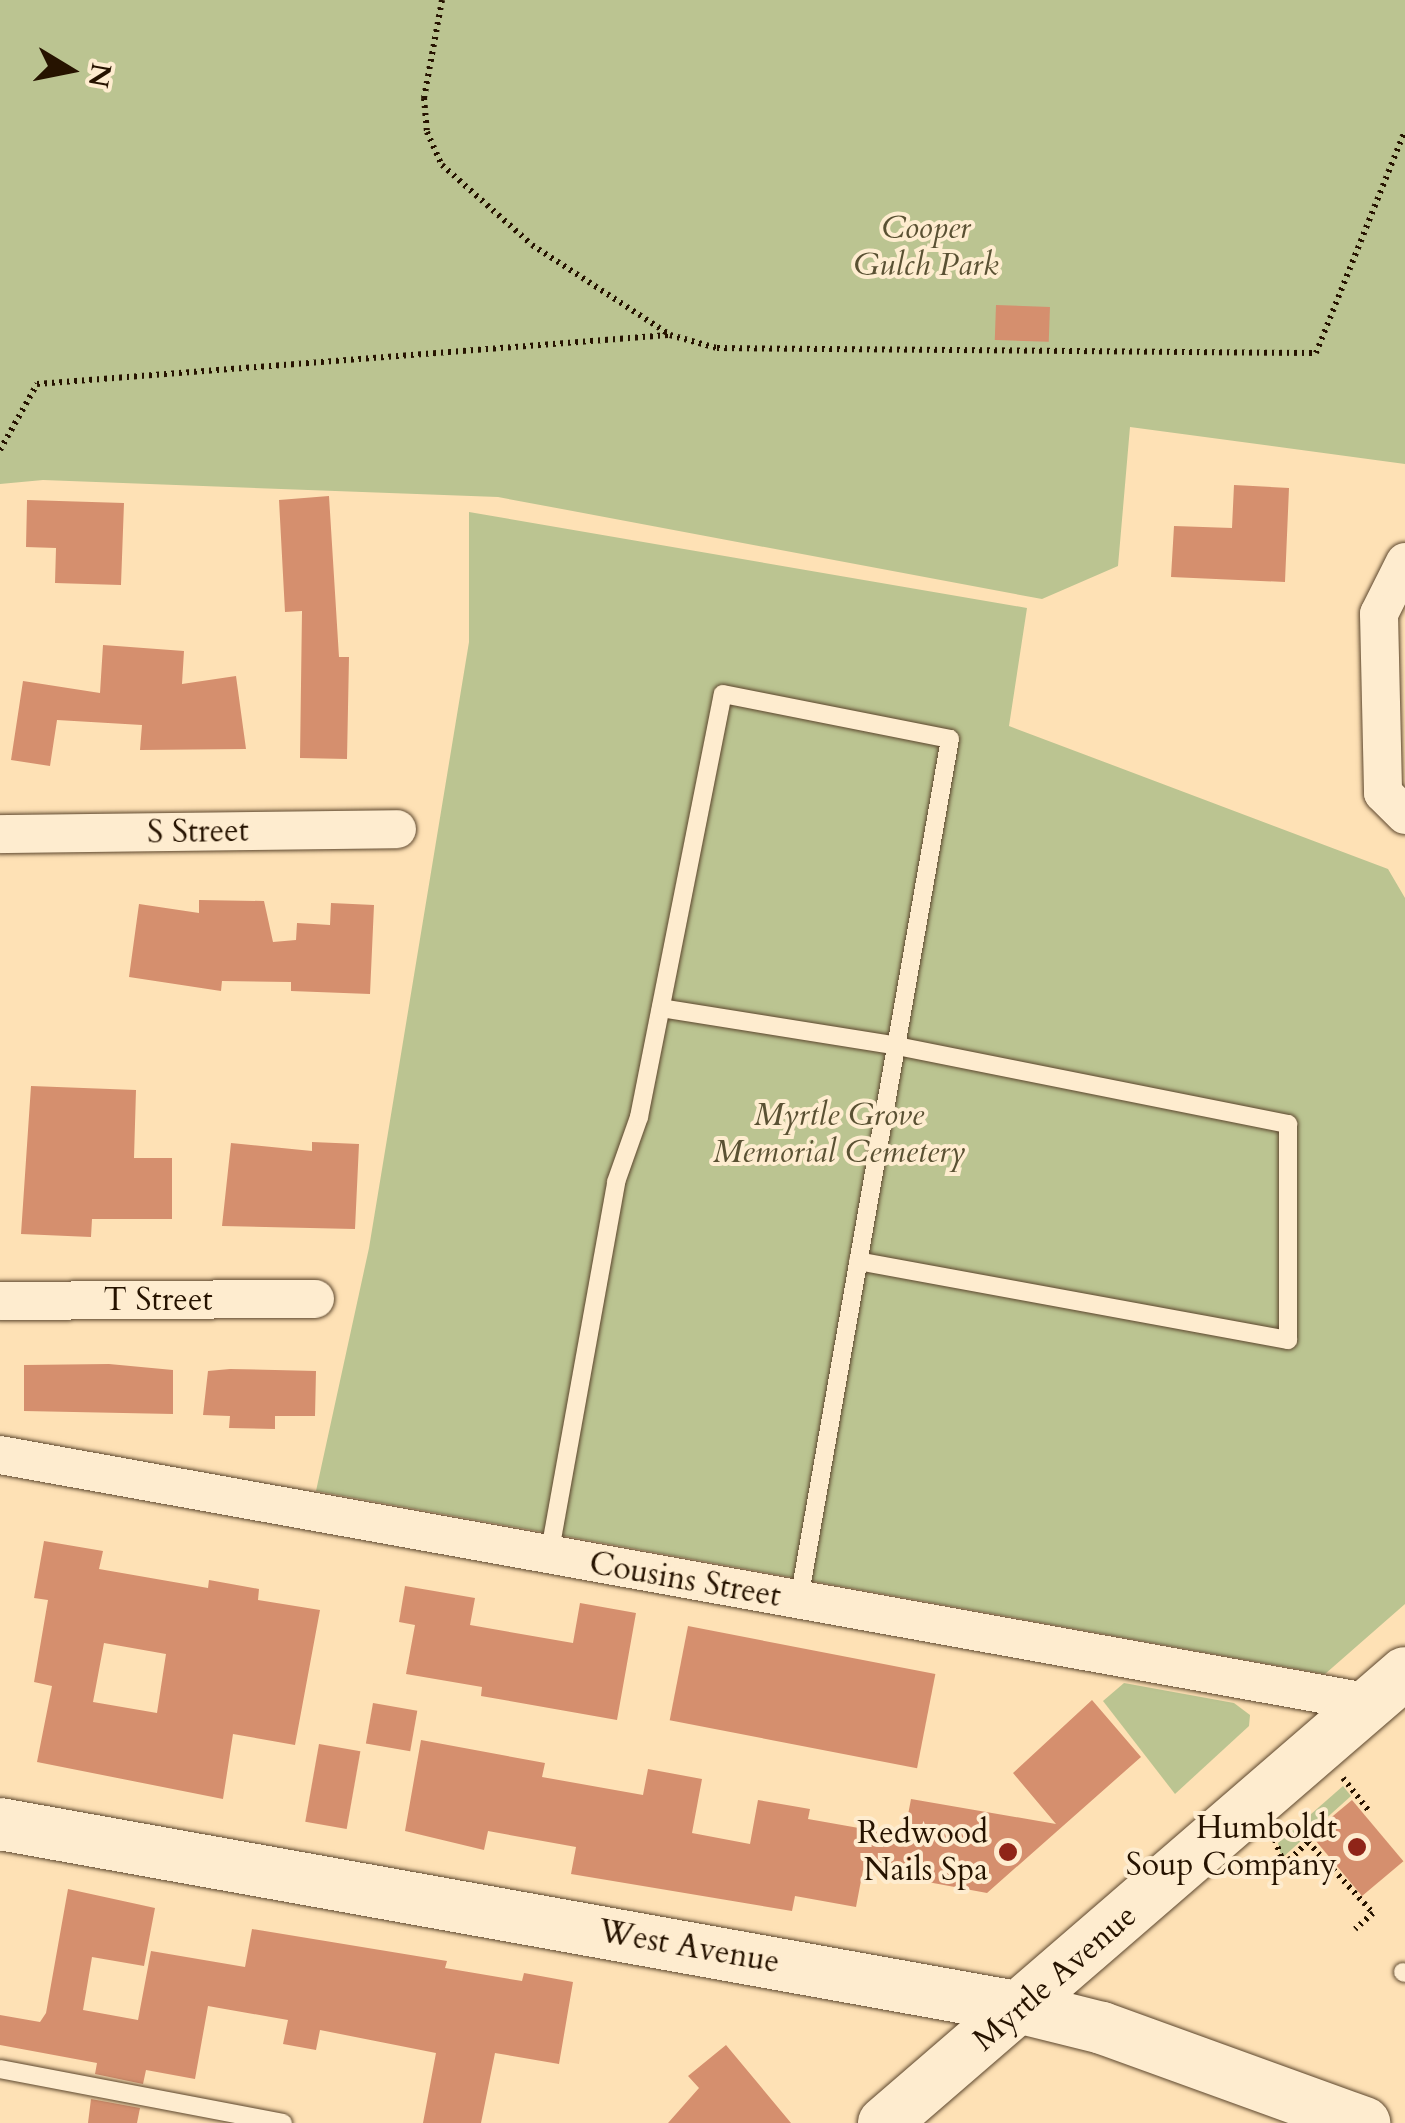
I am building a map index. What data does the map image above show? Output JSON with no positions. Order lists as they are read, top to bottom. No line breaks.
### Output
{"streets":{"main road":["West Avenue","Myrtle Avenue"],"street":["S Street","T Street","Cousins Street"]},"crossings":[["Cousins Street","Myrtle Avenue"],["West Avenue","Myrtle Avenue"]],"parks":["Cooper Gulch Park","Myrtle Grove Memorial Cemetery"],"places":["Humboldt Soup Company","Redwood Nails Spa"],"north":"right"}
